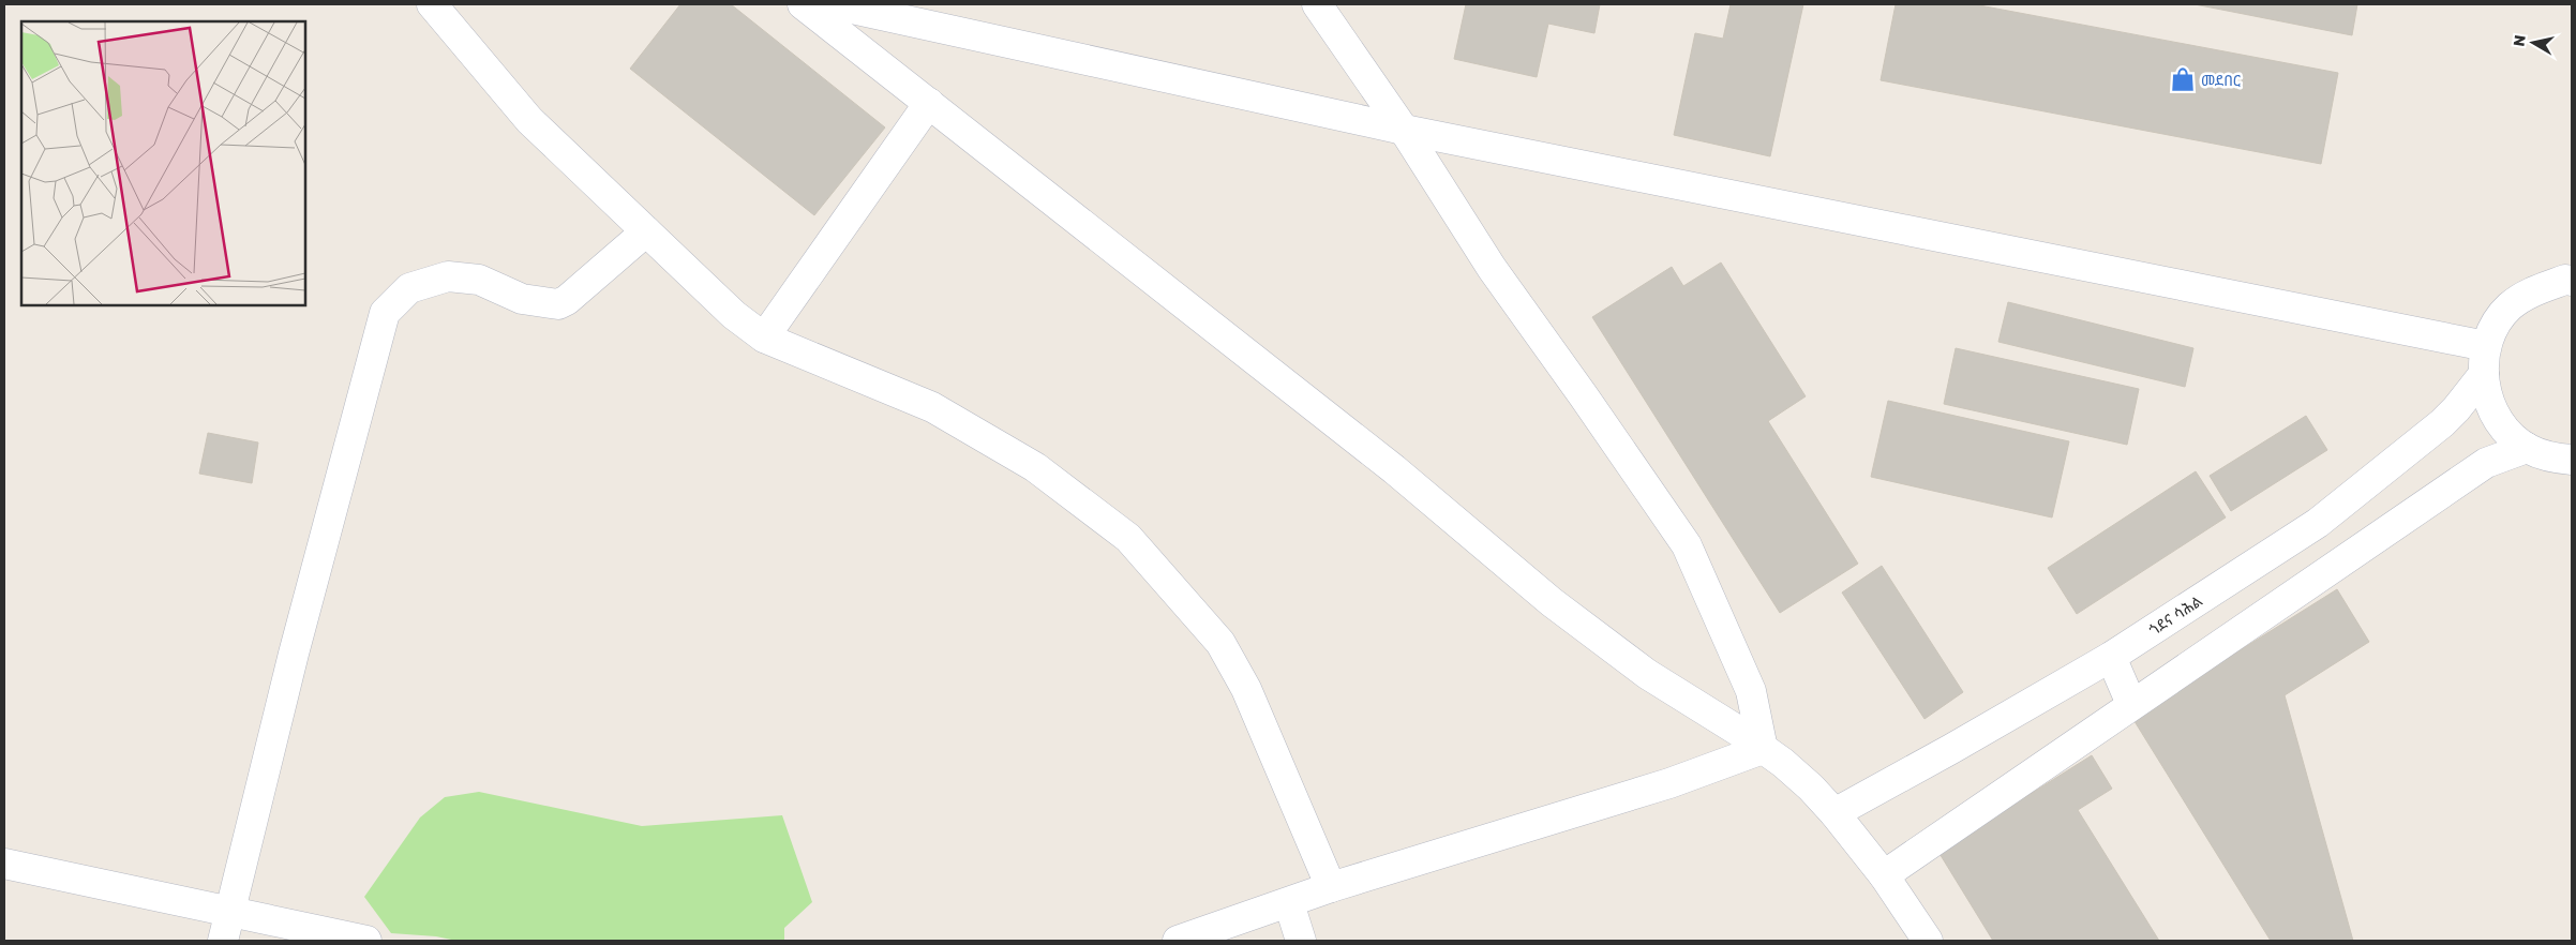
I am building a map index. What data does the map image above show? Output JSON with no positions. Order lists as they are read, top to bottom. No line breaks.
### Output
{"streets":{"street":["ጎደና ሳሕል"]},"places":{"shop":["መደበር"]},"north":"left"}
